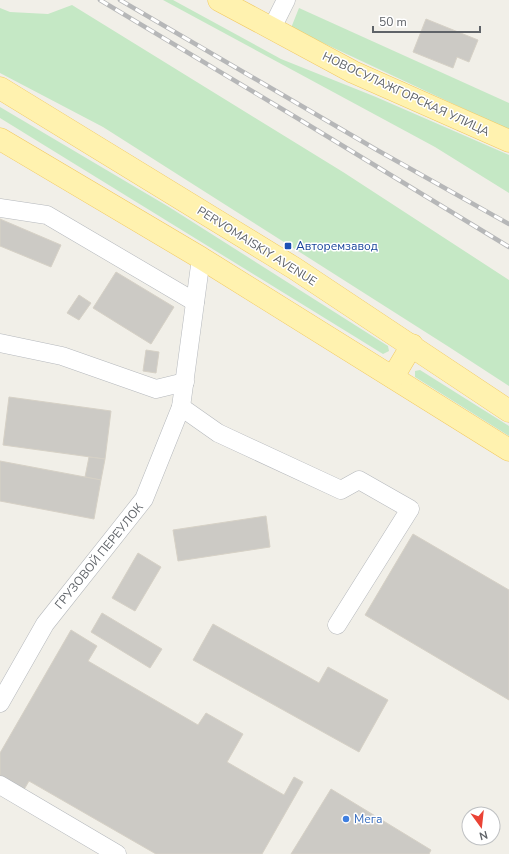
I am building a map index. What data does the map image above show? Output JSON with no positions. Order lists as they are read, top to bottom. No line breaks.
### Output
{"streets":{"main road":["НОВОСУЛАЖГОРСКАЯ УЛИЦА","PERVOMAISKIY AVENUE"],"lane":["ГРУЗОВОЙ ПЕРЕУЛОК"]},"places":{"transit":["Авторемзавод"],"other":["Мега"]},"scale_bar":"50 m","north":"bottom"}
